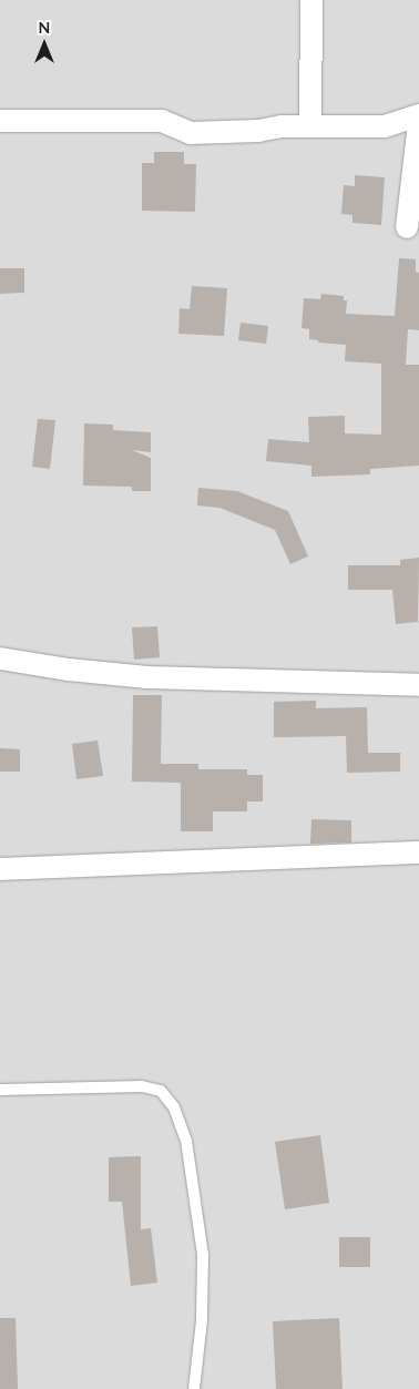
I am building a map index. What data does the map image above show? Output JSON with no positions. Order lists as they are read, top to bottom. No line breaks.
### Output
{"north":"top"}
